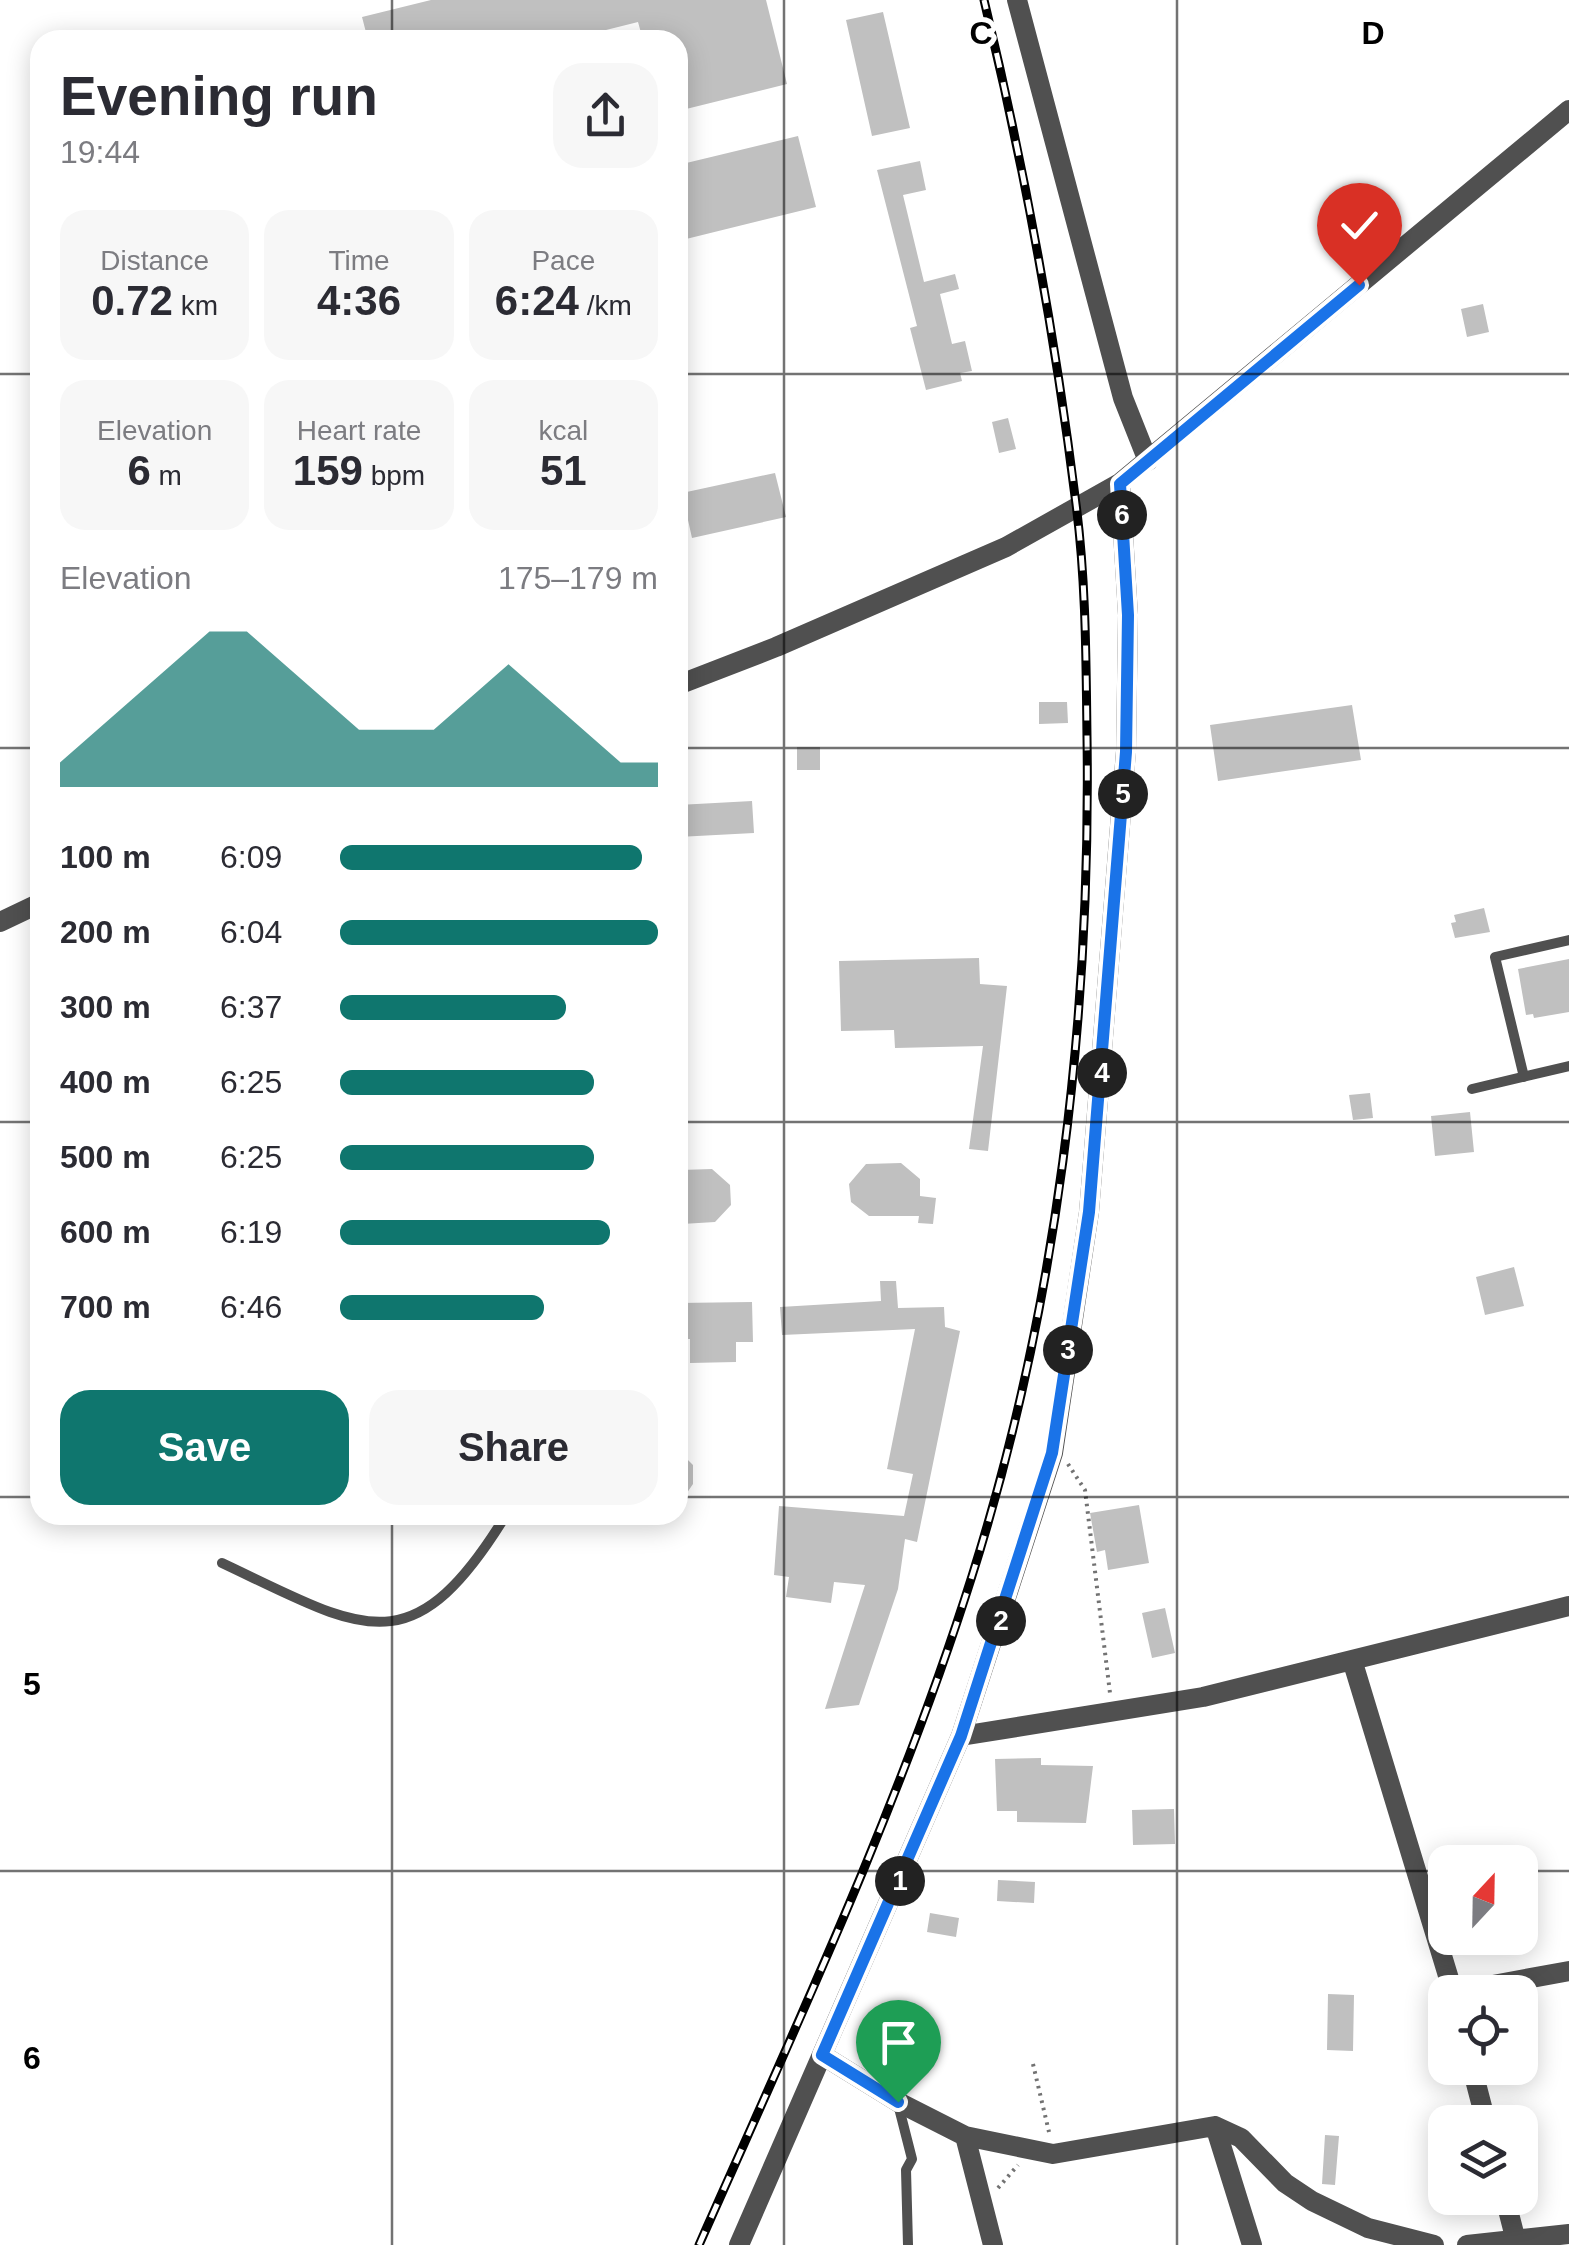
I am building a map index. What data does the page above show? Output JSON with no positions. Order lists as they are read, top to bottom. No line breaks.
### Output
{"north":"top","page":{"heading":["Evening run","19:44"],"stats":[["Distance","0.72 km"],["Time","4:36"],["Pace","6:24 /km"],["Elevation","6 m"],["Heart rate","159 bpm"],["kcal","51"]],"pins":["6","5","4","3","2","1"],"chart":["Elevation","175–179 m"],"list":[{"name":"100 m","note":"6:09"},{"name":"200 m","note":"6:04"},{"name":"300 m","note":"6:37"},{"name":"400 m","note":"6:25"},{"name":"500 m","note":"6:25"},{"name":"600 m","note":"6:19"},{"name":"700 m","note":"6:46"}],"buttons":["Save","Share"]},"grid":{"columns":["C","D"],"rows":["5","6"]}}
